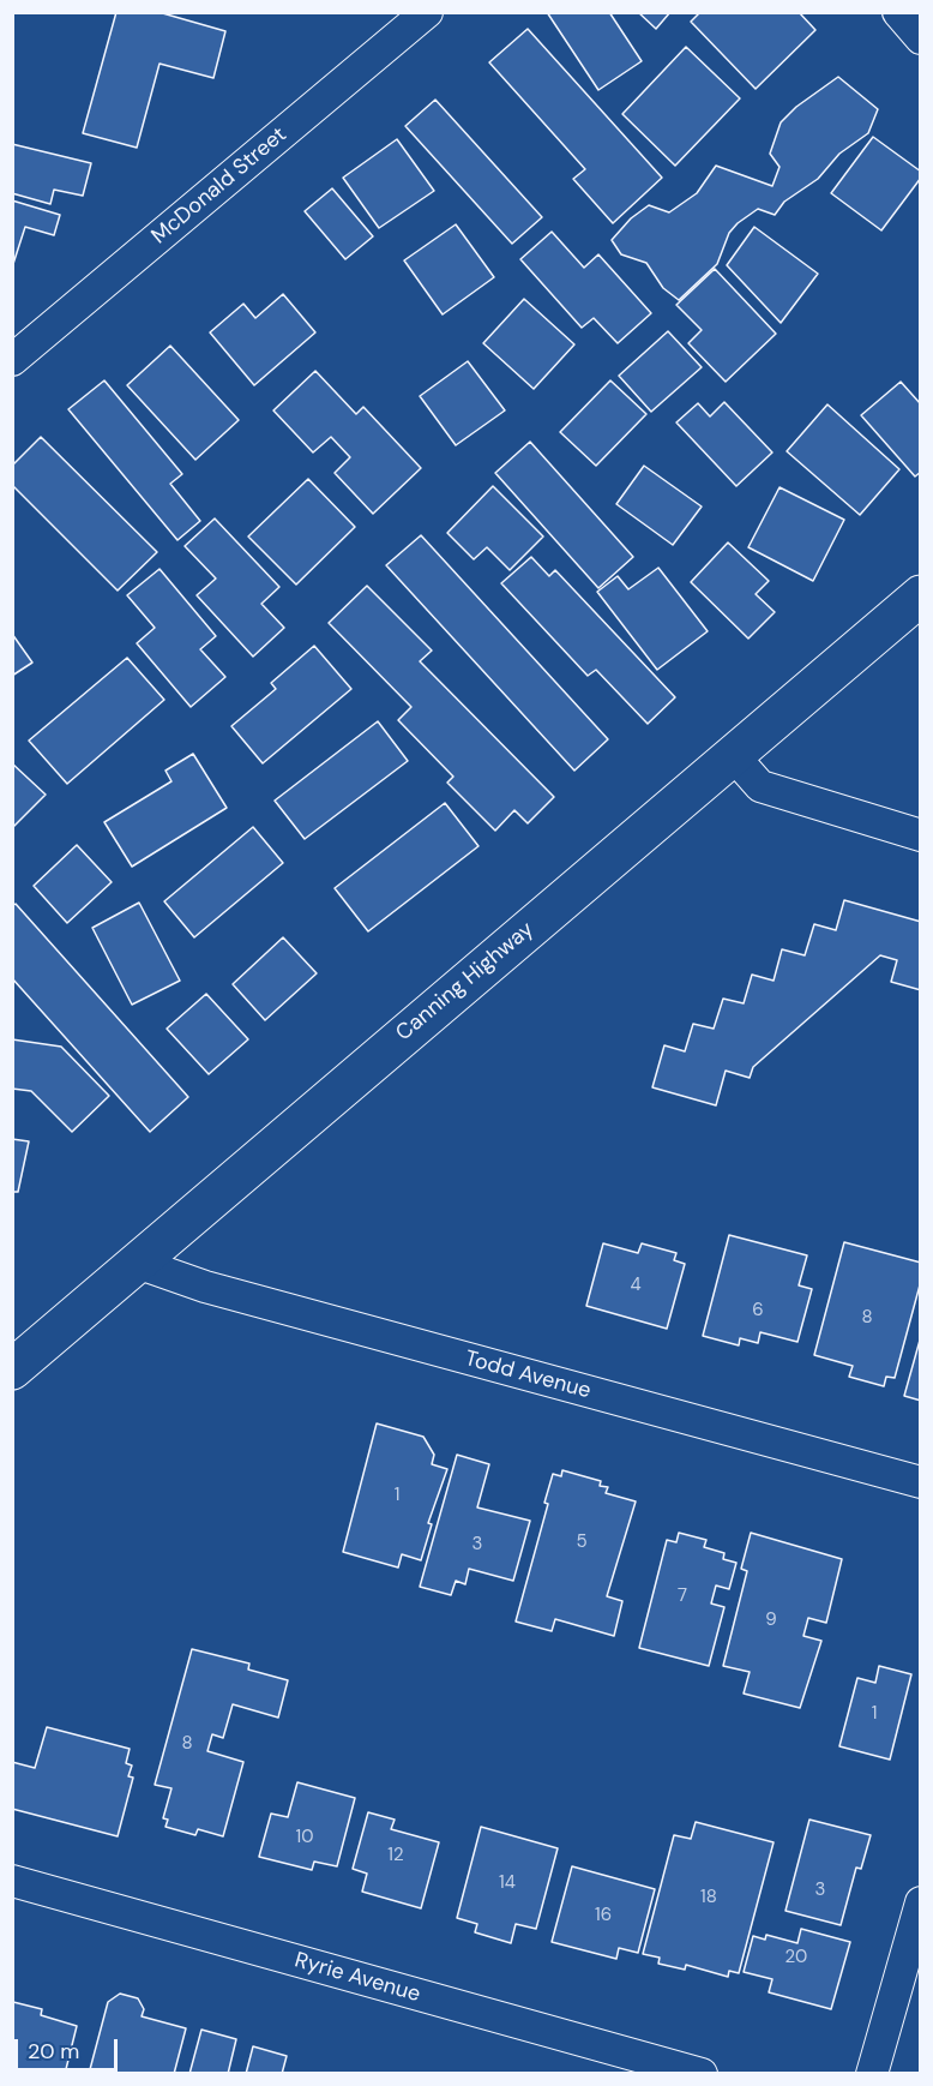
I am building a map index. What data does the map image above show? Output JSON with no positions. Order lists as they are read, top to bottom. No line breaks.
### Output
{"streets":{"highway":["Canning Highway"],"street":["McDonald Street","Todd Avenue","Ryrie Avenue"]},"crossings":[["Canning Highway","Todd Avenue"]],"house_numbers":["4","6","8","1","5","3","7","9","1","8","10","12","14","3","18","16","20"],"scale_bar":"20 m"}
